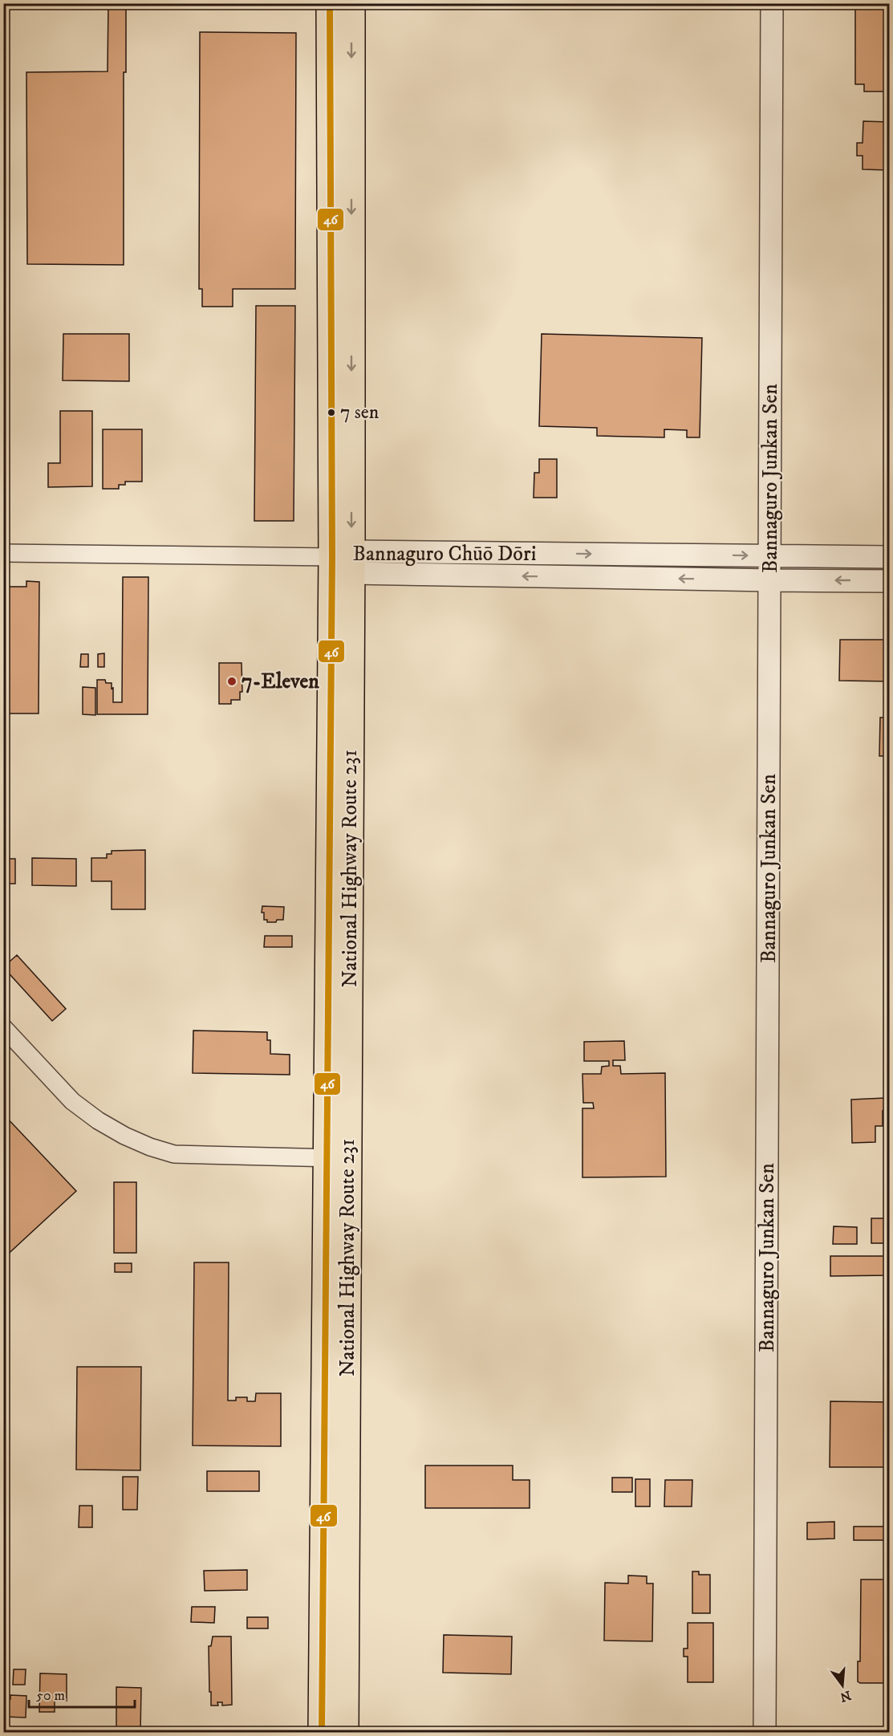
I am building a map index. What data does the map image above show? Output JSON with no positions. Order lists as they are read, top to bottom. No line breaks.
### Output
{"streets":{"highway":["National Highway Route 231"],"street":["Bannaguro Junkan Sen","Bannaguro Chūō Dōri"]},"crossings":[["Bannaguro Junkan Sen","Bannaguro Chūō Dōri"],["Bannaguro Chūō Dōri","National Highway Route 231"]],"places":["7 sen","7-Eleven"],"lines":["transit line 46"],"scale_bar":"50 m","north":"bottom"}
